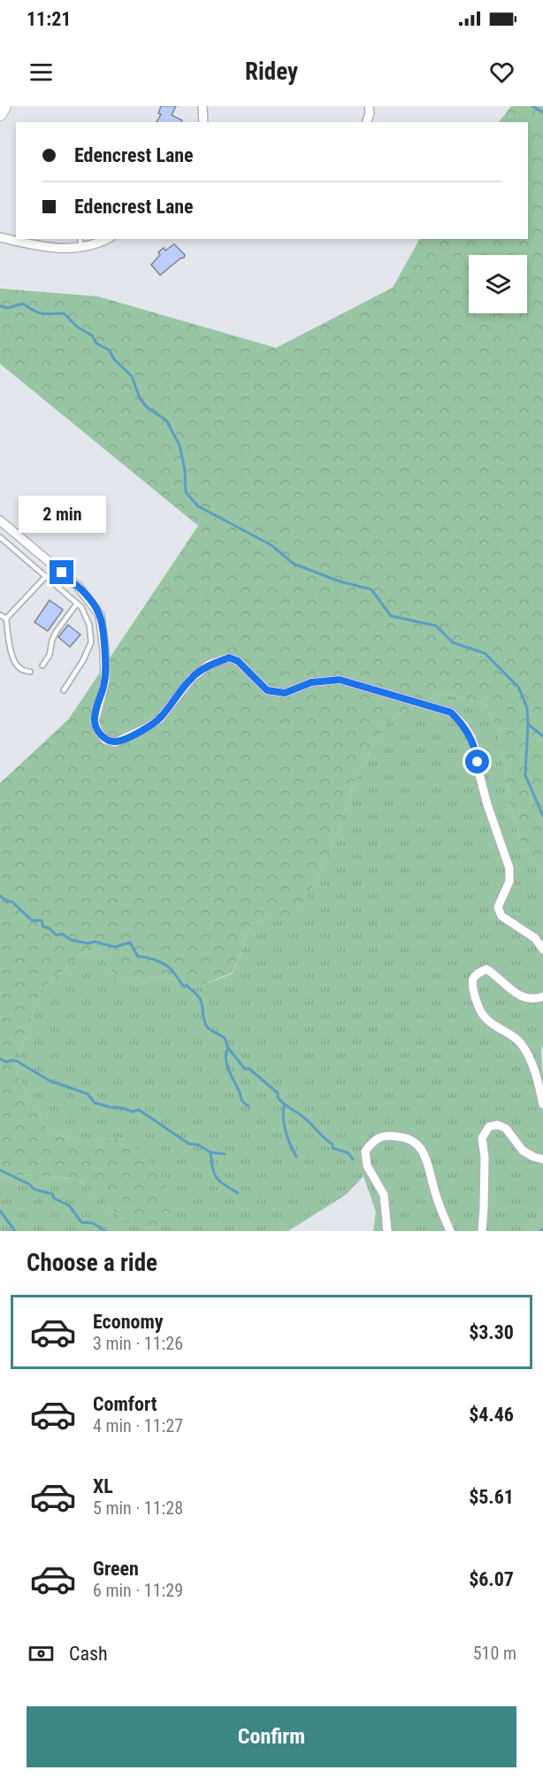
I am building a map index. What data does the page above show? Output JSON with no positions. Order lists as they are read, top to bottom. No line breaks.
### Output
{"page":{"status":"11:21","header":"Ridey","banner":["Edencrest Lane","Edencrest Lane"],"bubble":"2 min","heading":"Choose a ride","list":[{"name":"Economy","note":"3 min · 11:26","value":"$3.30"},{"name":"Comfort","note":"4 min · 11:27","value":"$4.46"},{"name":"XL","note":"5 min · 11:28","value":"$5.61"},{"name":"Green","note":"6 min · 11:29","value":"$6.07"}],"pay":["Cash","510 m"],"buttons":"Confirm"}}
